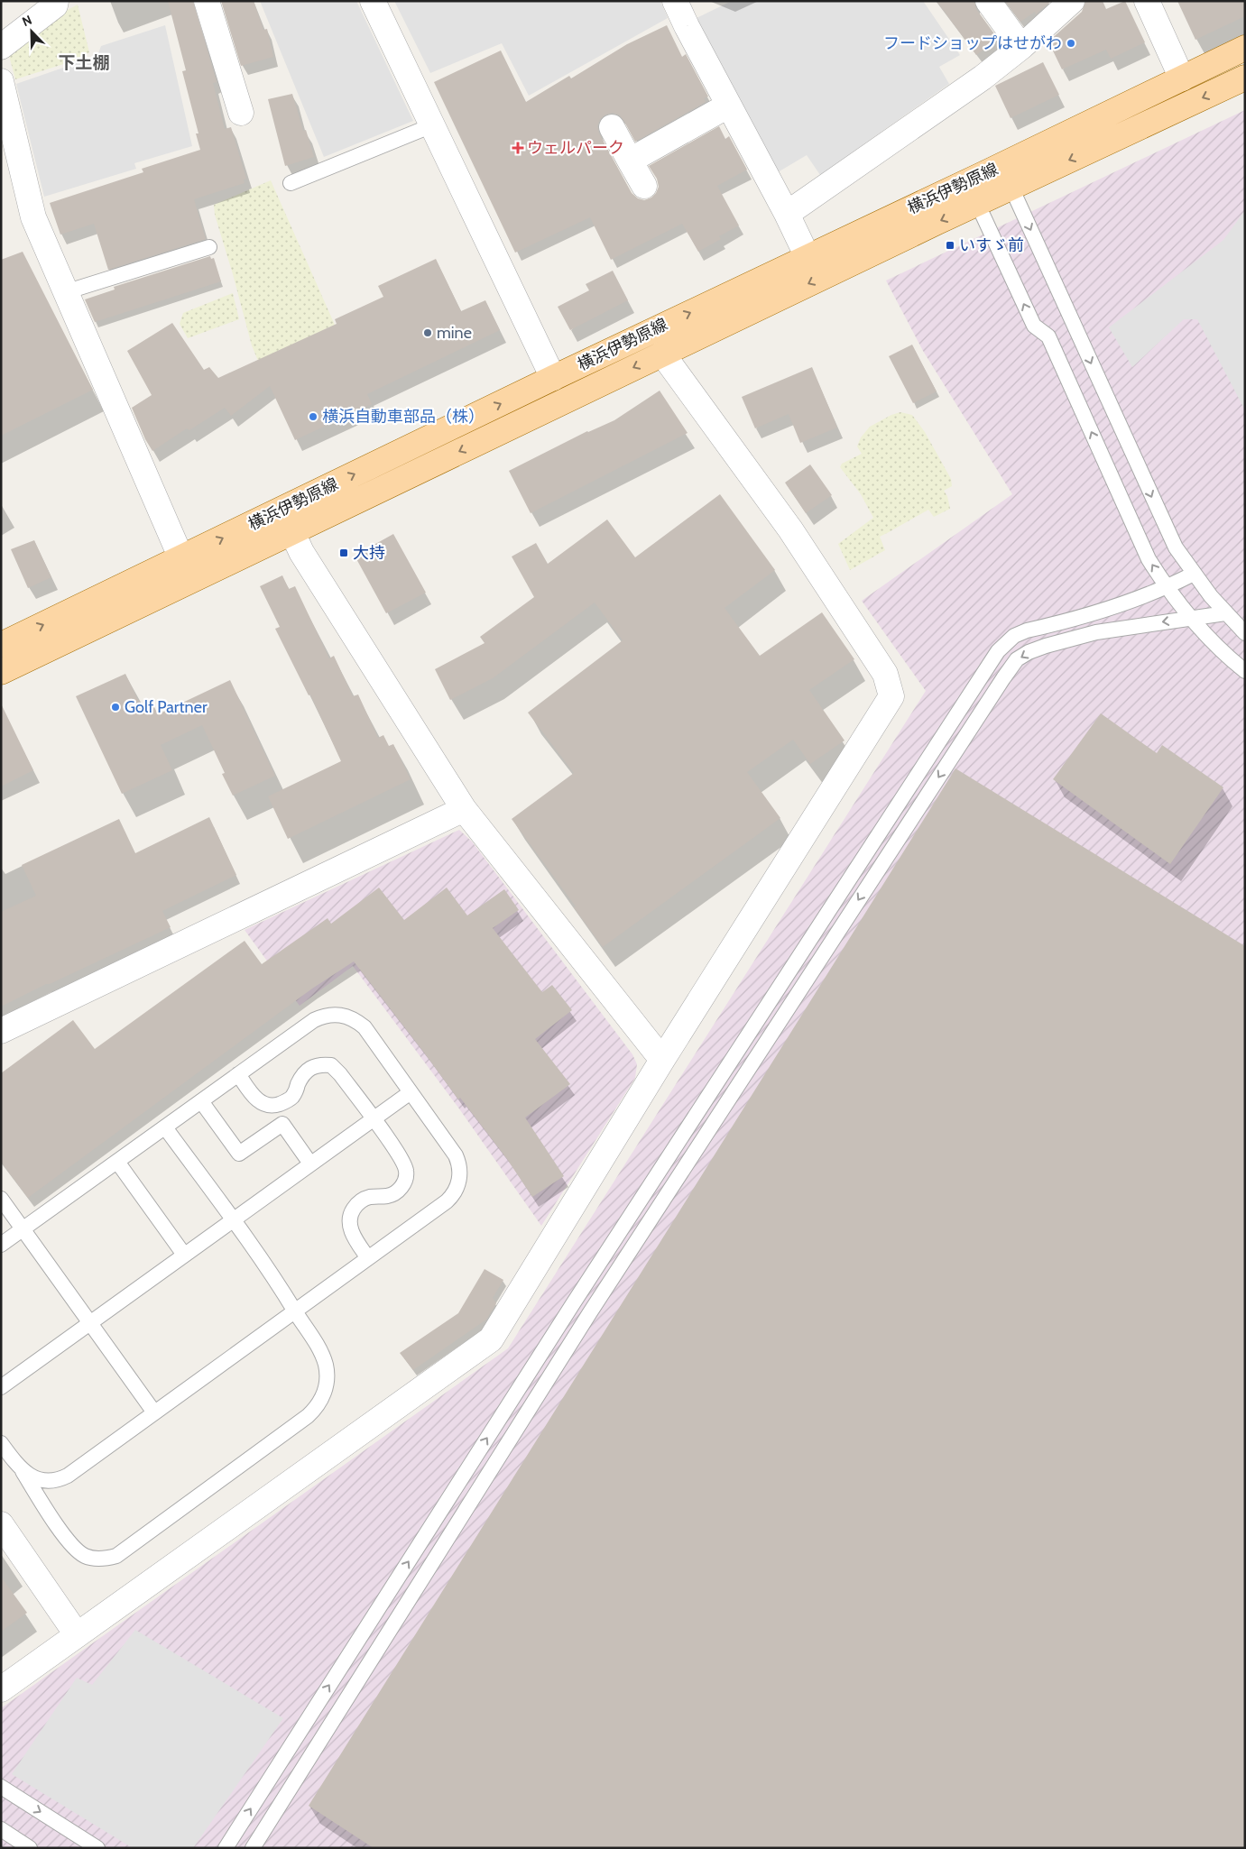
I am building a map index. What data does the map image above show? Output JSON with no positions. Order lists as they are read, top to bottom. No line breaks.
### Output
{"streets":{"main road":["横浜伊勢原線"]},"districts":["下土棚"],"places":{"other":["フードショップはせがわ","mine","横浜自動車部品（株）","Golf Partner"],"health":["ウェルパーク"],"transit":["いすゞ前","大持"]},"north":"top left"}
